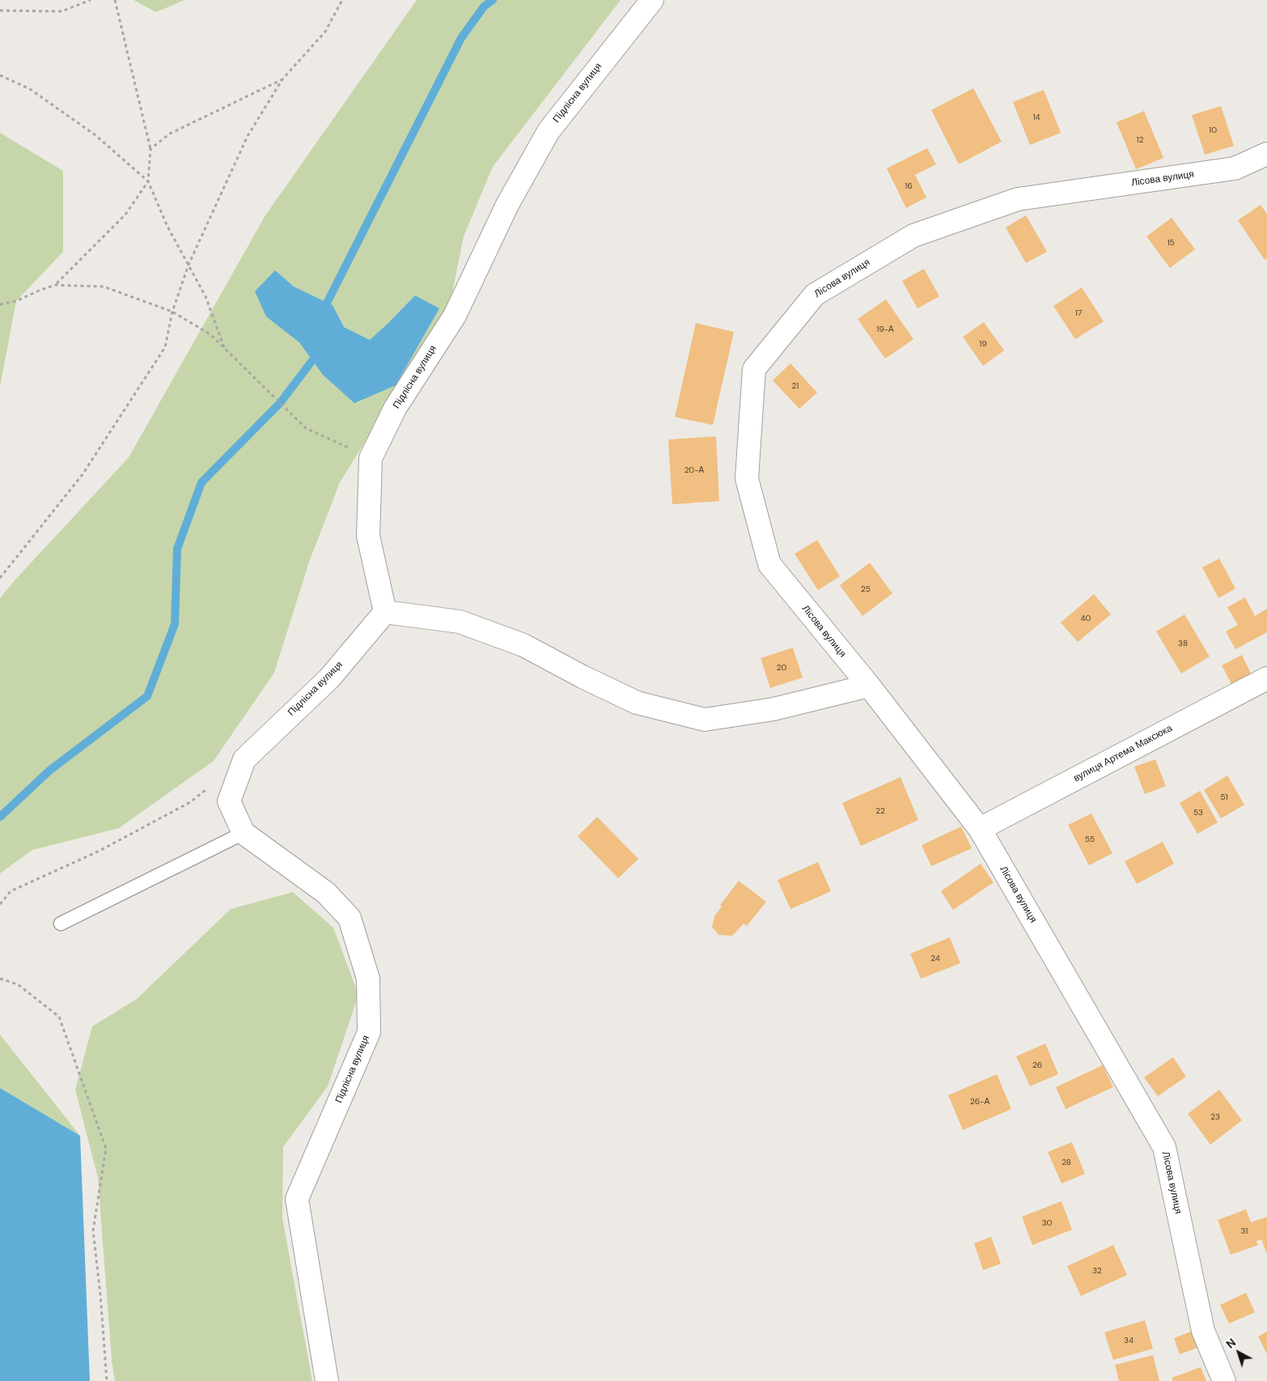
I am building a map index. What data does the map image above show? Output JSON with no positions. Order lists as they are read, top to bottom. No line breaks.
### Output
{"streets":{"street":["Підлісна вулиця","Лісова вулиця","вулиця Артема Максюка"]},"crossings":[["Лісова вулиця","вулиця Артема Максюка"]],"house_numbers":["14","10","12","16","15","17","19-А","19","21","20-А","25","40","38","20","51","22","53","55","24","26","26-А","23","28","30","31","32","34"],"north":"top left"}
